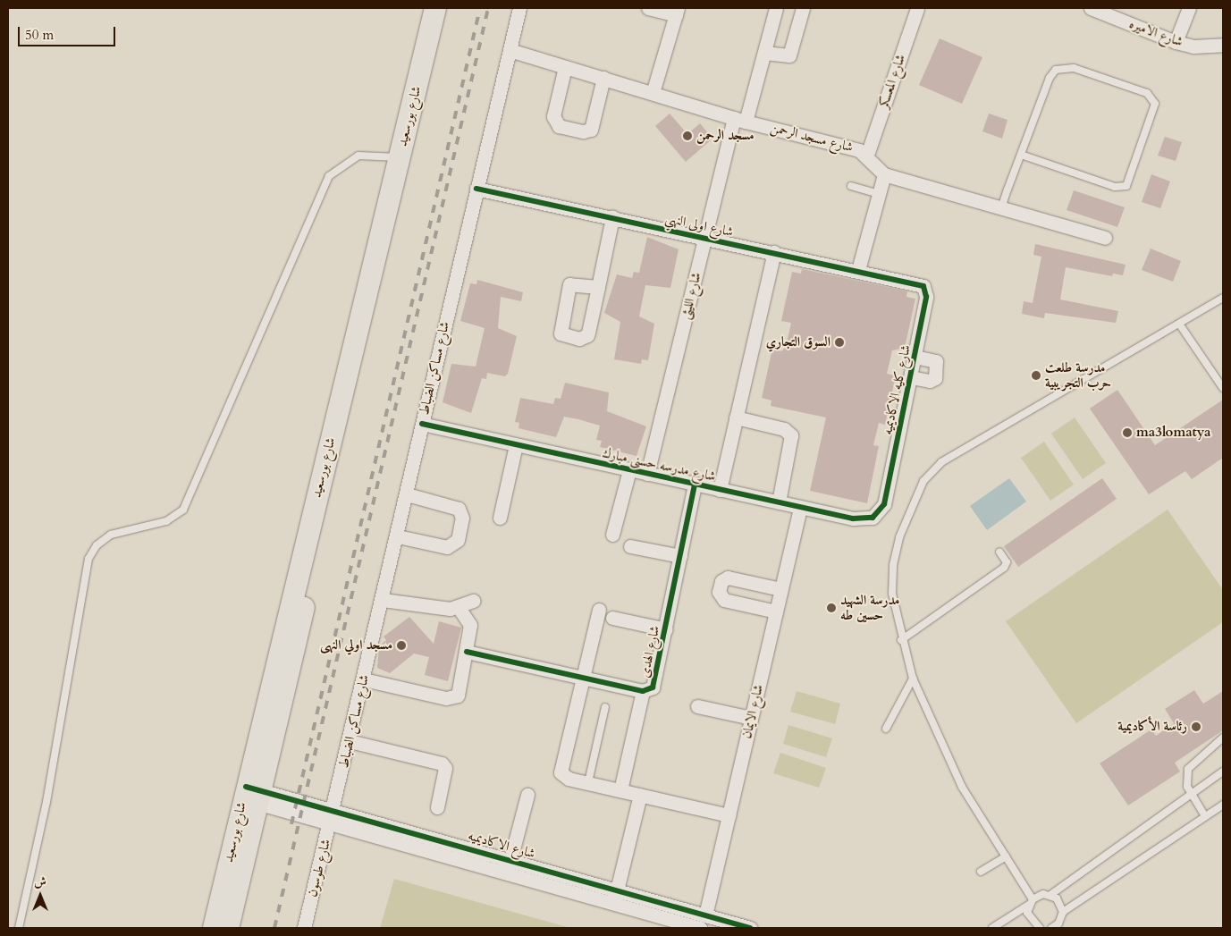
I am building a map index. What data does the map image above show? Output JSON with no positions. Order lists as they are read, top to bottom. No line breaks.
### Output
{"streets":{"main road":["شارع بورسعيد"],"street":["شارع الاميره","شارع المعسكر","شارع مسجد الرحمن","شارع اولى النهي","شارع الليثى","شارع مساكن الضباط","شارع كليه الاكاديميه","شارع مدرسه حسنى مبارك","شارع الهدى","شارع الايمان","شارع الاكاديميه","شارع طوسون"]},"crossings":[["شارع المعسكر","شارع مسجد الرحمن"],["شارع بورسعيد","شارع الاكاديميه"],["شارع مسجد الرحمن","شارع الليثى"],["شارع مسجد الرحمن","شارع مساكن الضباط"],["شارع اولى النهي","شارع الليثى"],["شارع اولى النهي","شارع مساكن الضباط"],["شارع اولى النهي","شارع كليه الاكاديميه"],["شارع الليثى","شارع مدرسه حسنى مبارك"],["شارع مساكن الضباط","شارع مدرسه حسنى مبارك"],["شارع مساكن الضباط","شارع الاكاديميه"],["شارع مساكن الضباط","شارع طوسون"],["شارع كليه الاكاديميه","شارع مدرسه حسنى مبارك"],["شارع مدرسه حسنى مبارك","شارع الهدى"],["شارع مدرسه حسنى مبارك","شارع الايمان"],["شارع الايمان","شارع الاكاديميه"],["شارع الاكاديميه","شارع طوسون"]],"places":["مسجد الرحمن","السوق التجاري","مدرسة طلعت حرب التجريبية","ma3lomatya","مدرسة الشهيد حسين طه","مسجد اولي النهى","رئاسة الأكاديمية"],"scale_bar":"50 m","north":"top"}
